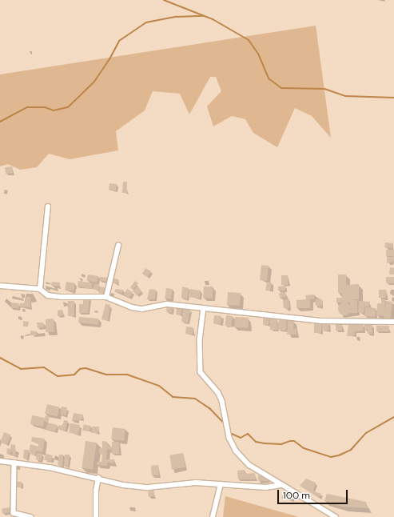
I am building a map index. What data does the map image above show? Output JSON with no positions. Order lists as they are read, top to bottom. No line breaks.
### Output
{"scale_bar":"100 m"}
